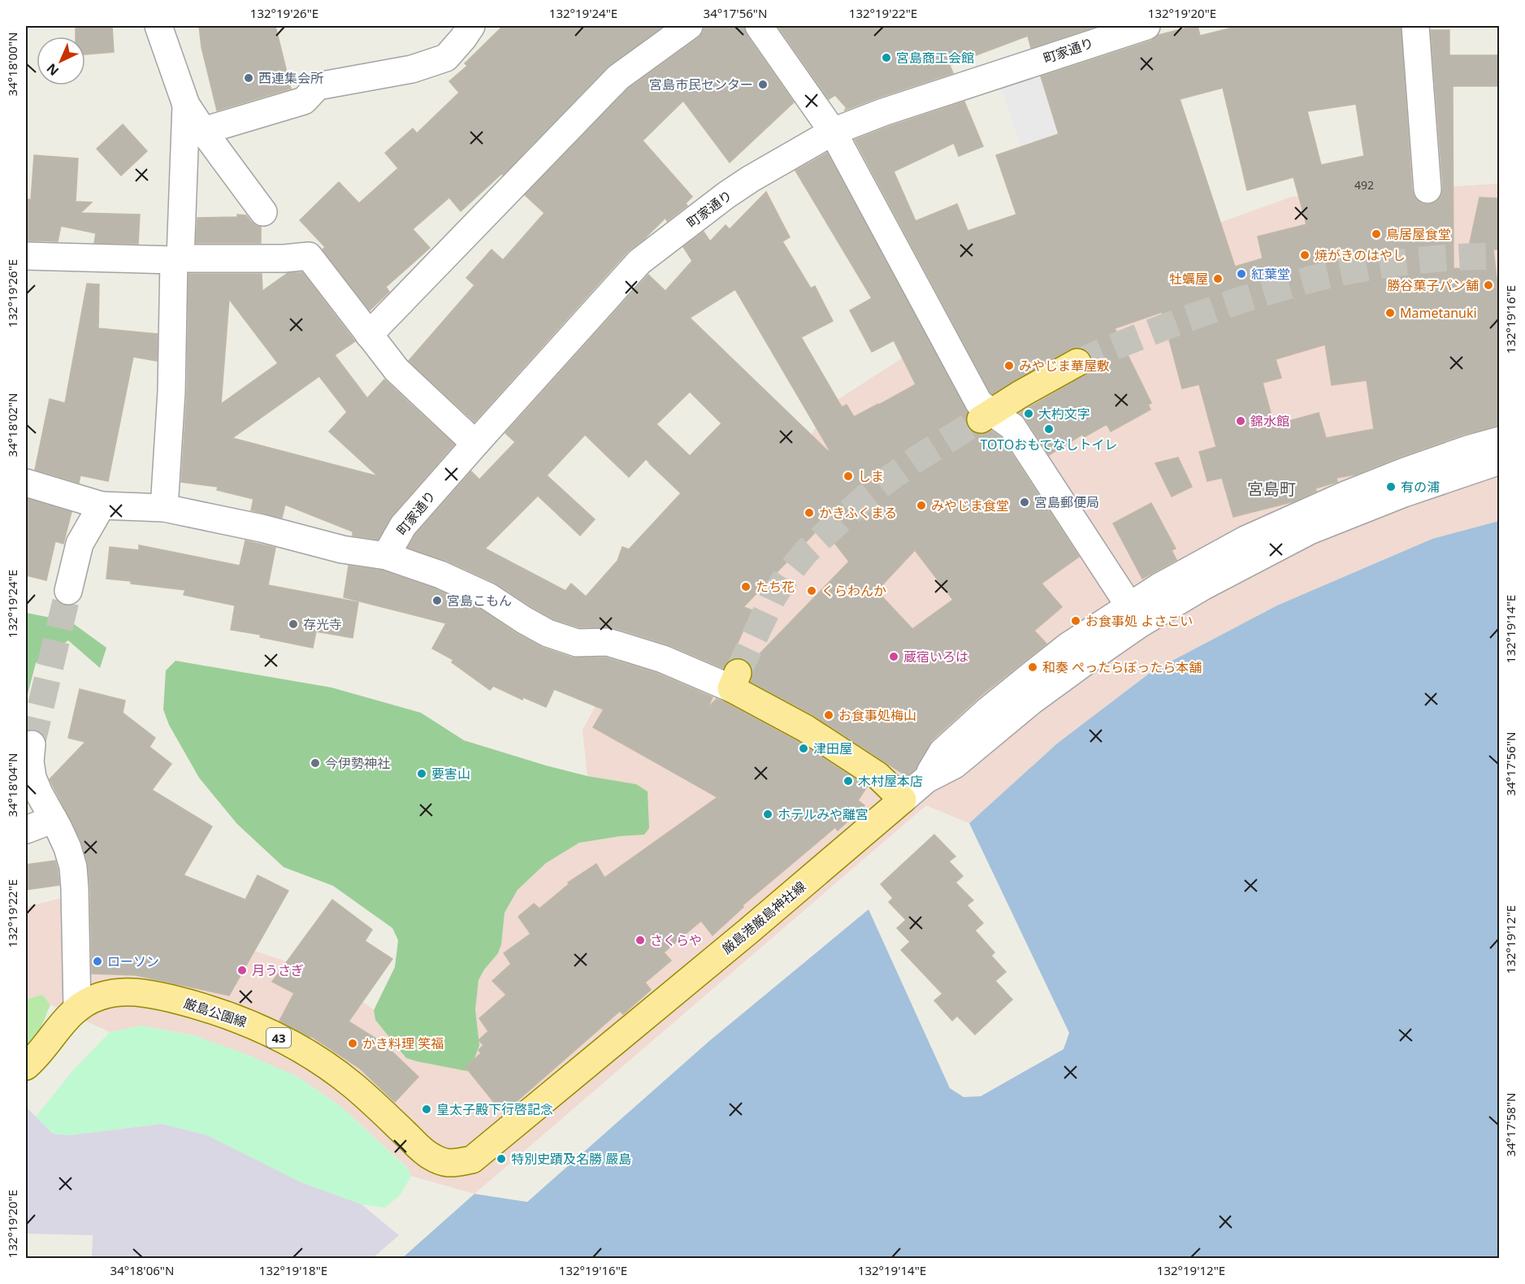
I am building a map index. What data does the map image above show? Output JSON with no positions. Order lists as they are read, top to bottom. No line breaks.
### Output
{"streets":{"main road":["厳島港厳島神社線","厳島公園線","43"],"street":["町家通り"]},"crossings":[["厳島港厳島神社線","厳島公園線"]],"districts":["宮島町"],"places":["宮島商工会館","西連集会所","宮島市民センター","鳥居屋食堂","焼がきのはやし","紅葉堂","牡蠣屋","勝谷菓子パン舗","Mametanuki","みやじま華屋敷","大杓文字","錦水館","TOTOおもてなしトイレ","しま","有の浦","宮島郵便局","みやじま食堂","かきふくまる","たち花","くらわんか","宮島こもん","お食事処 よさこい","存光寺","蔵宿いろは","和奏 ぺったらぽったら本舗","お食事処梅山","津田屋","今伊勢神社","要害山","木村屋本店","ホテルみや離宮","さくらや","ローソン","月うさぎ","かき料理 笑福","皇太子殿下行啓記念","特別史蹟及名勝 嚴島"],"house_numbers":["492"],"north":"bottom left","coordinates":["132°19'26\"E","132°19'24\"E","34°17'56\"N","132°19'22\"E","132°19'20\"E","34°18'00\"N","132°19'16\"E","34°18'02\"N","132°19'14\"E","34°18'04\"N","132°19'12\"E","34°17'58\"N","34°18'06\"N","132°19'18\"E"]}
